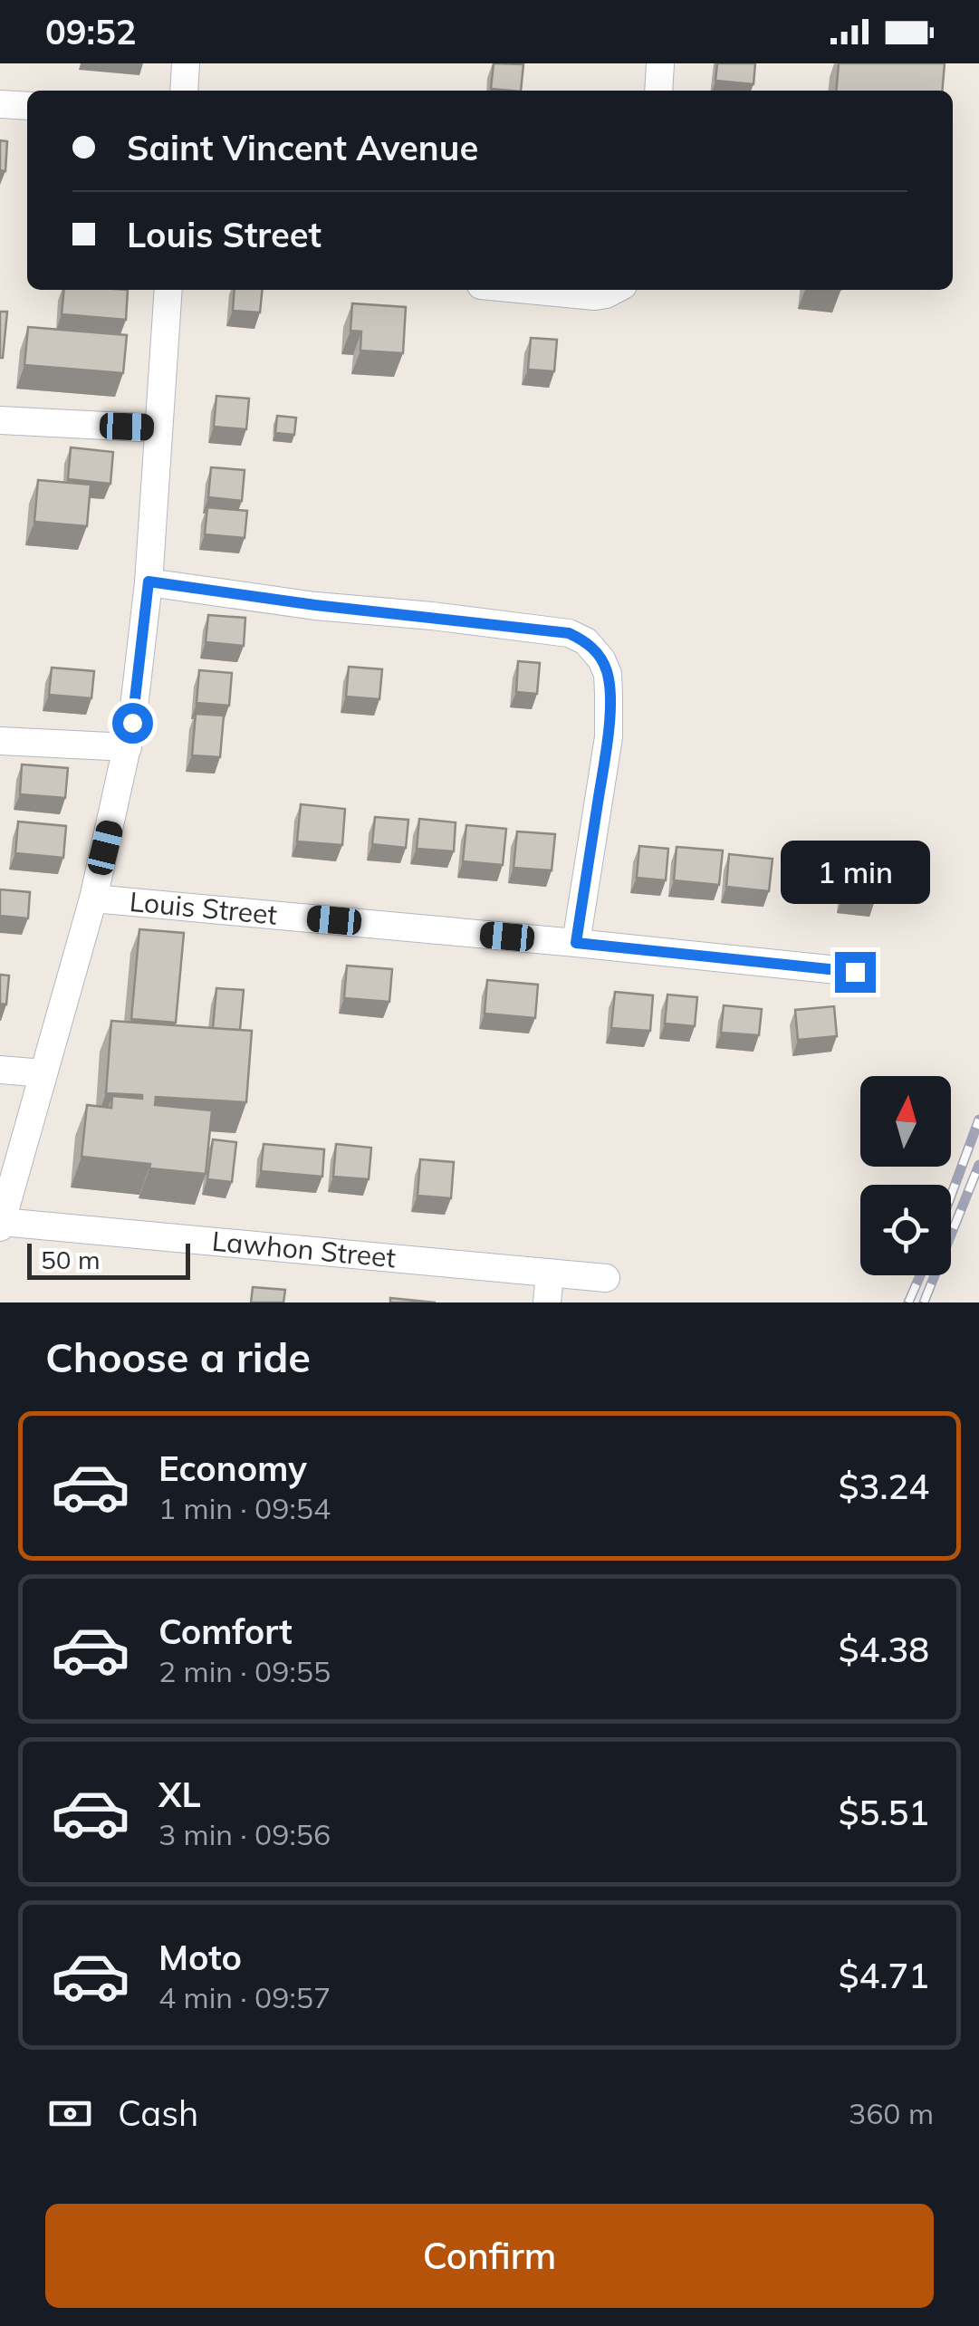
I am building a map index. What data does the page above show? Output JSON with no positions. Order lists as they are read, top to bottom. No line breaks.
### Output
{"streets":{"street":["Louis Street","Lawhon Street"]},"scale_bar":"50 m","north":"top","page":{"status":"09:52","banner":["Saint Vincent Avenue","Louis Street"],"bubble":"1 min","scale":"50 m","heading":"Choose a ride","list":[{"name":"Economy","note":"1 min · 09:54","value":"$3.24"},{"name":"Comfort","note":"2 min · 09:55","value":"$4.38"},{"name":"XL","note":"3 min · 09:56","value":"$5.51"},{"name":"Moto","note":"4 min · 09:57","value":"$4.71"}],"pay":["Cash","360 m"],"buttons":"Confirm"}}
